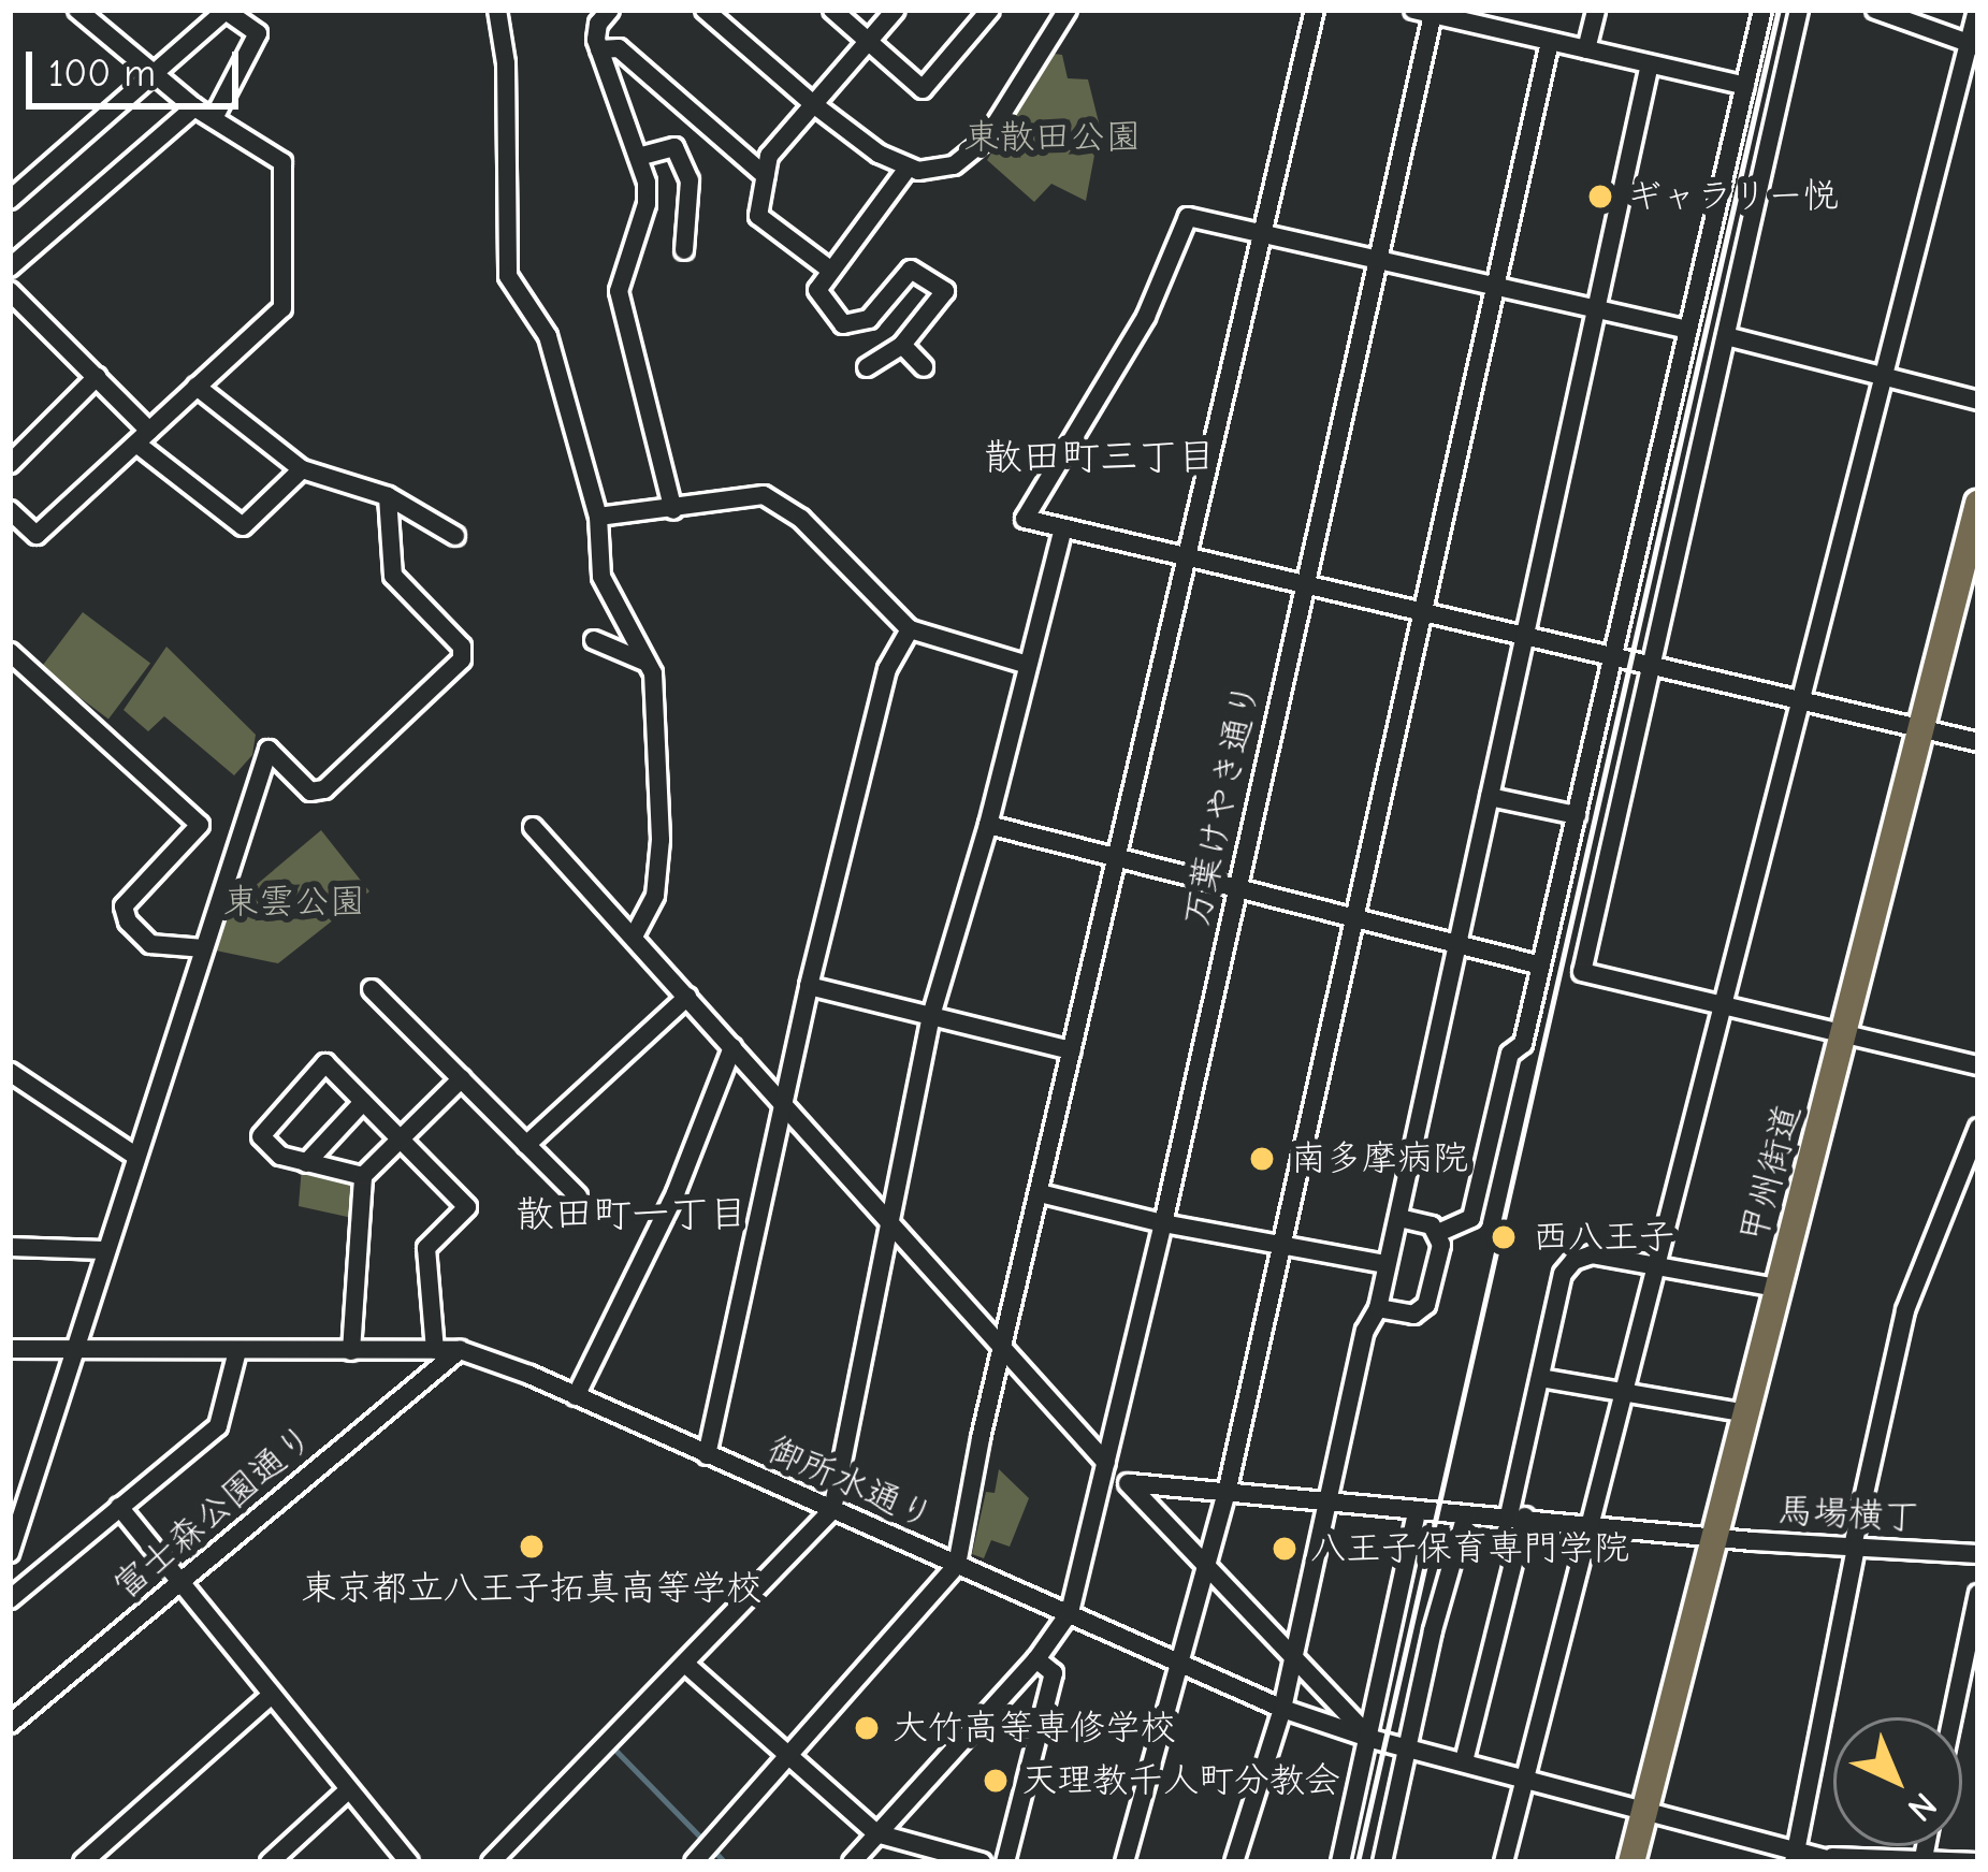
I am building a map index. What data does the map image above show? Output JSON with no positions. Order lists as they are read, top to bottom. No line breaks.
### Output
{"streets":{"highway":["甲州街道"],"street":["万葉けやき通り","御所水通り","富士森公園通り","馬場横丁"]},"crossings":[["万葉けやき通り","御所水通り"],["万葉けやき通り","馬場横丁"],["甲州街道","御所水通り"],["甲州街道","馬場横丁"],["御所水通り","富士森公園通り"]],"districts":["散田町三丁目","散田町一丁目"],"parks":["東散田公園","東雲公園"],"places":["ギャラリー悦","南多摩病院","西八王子","東京都立八王子拓真高等学校","八王子保育専門学院","大竹高等専修学校","天理教千人町分教会"],"scale_bar":"100 m","north":"bottom right"}
